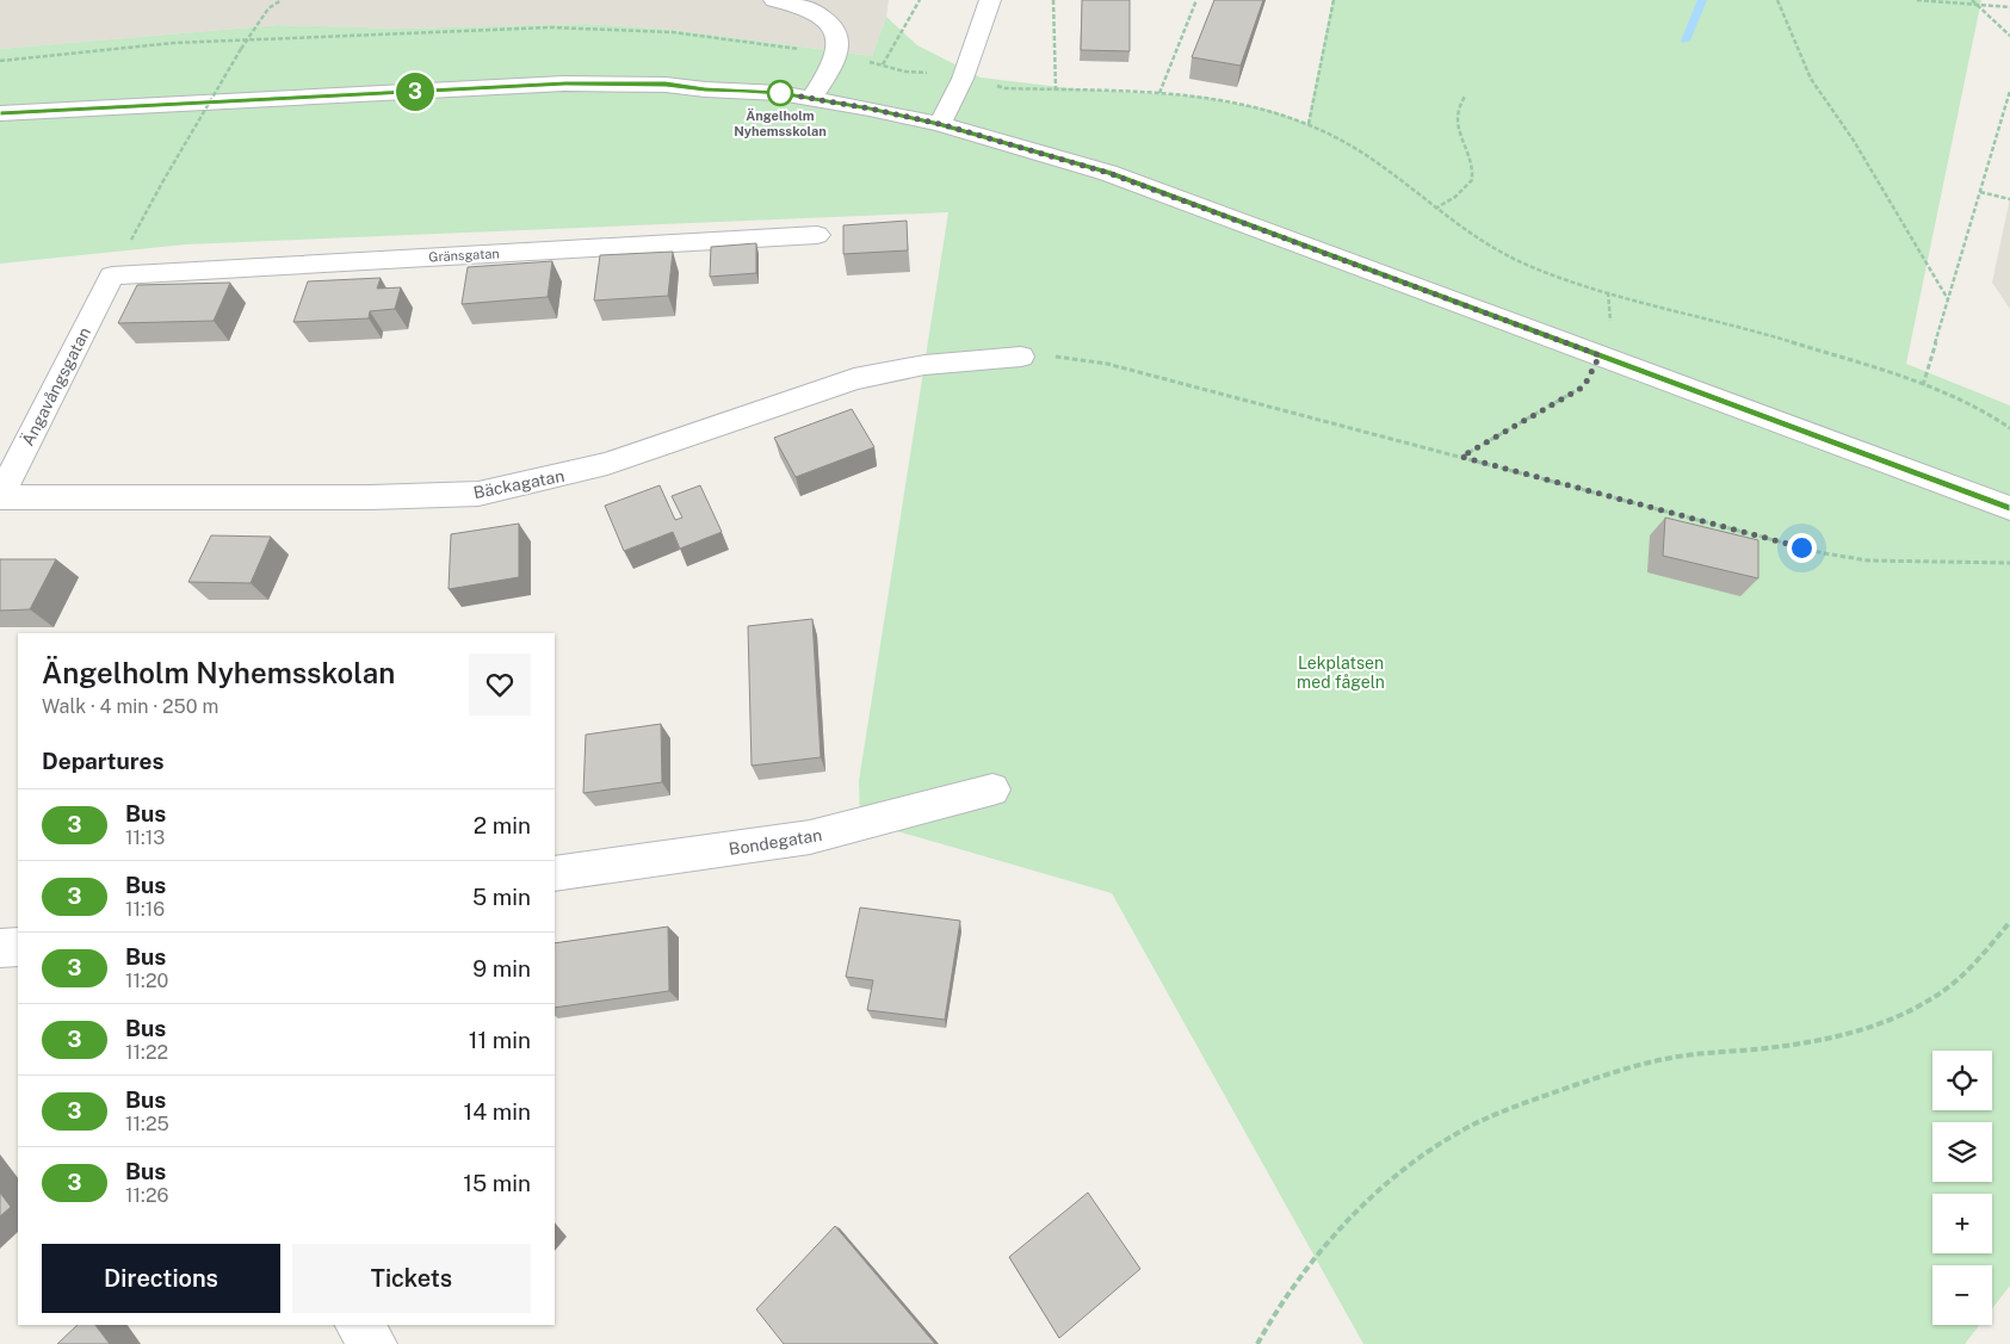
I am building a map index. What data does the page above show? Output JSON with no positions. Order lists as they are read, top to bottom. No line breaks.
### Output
{"streets":{"street":["Gränsgatan","Ängavångsgatan","Bäckagatan","Bondegatan"]},"crossings":[["Gränsgatan","Ängavångsgatan"],["Ängavångsgatan","Bäckagatan"]],"parks":["Lekplatsen med fågeln"],"places":["Ängelholm Nyhemsskolan"],"lines":["bus line 3"],"page":{"on_map":"3","heading":[["Ängelholm Nyhemsskolan","Walk · 4 min · 250 m"],"Departures"],"list":[{"mark":"3","name":"Bus","note":"11:13","value":"2 min"},{"mark":"3","name":"Bus","note":"11:16","value":"5 min"},{"mark":"3","name":"Bus","note":"11:20","value":"9 min"},{"mark":"3","name":"Bus","note":"11:22","value":"11 min"},{"mark":"3","name":"Bus","note":"11:25","value":"14 min"},{"mark":"3","name":"Bus","note":"11:26","value":"15 min"}],"map_buttons":["+","−"],"buttons":["Directions","Tickets"]}}
